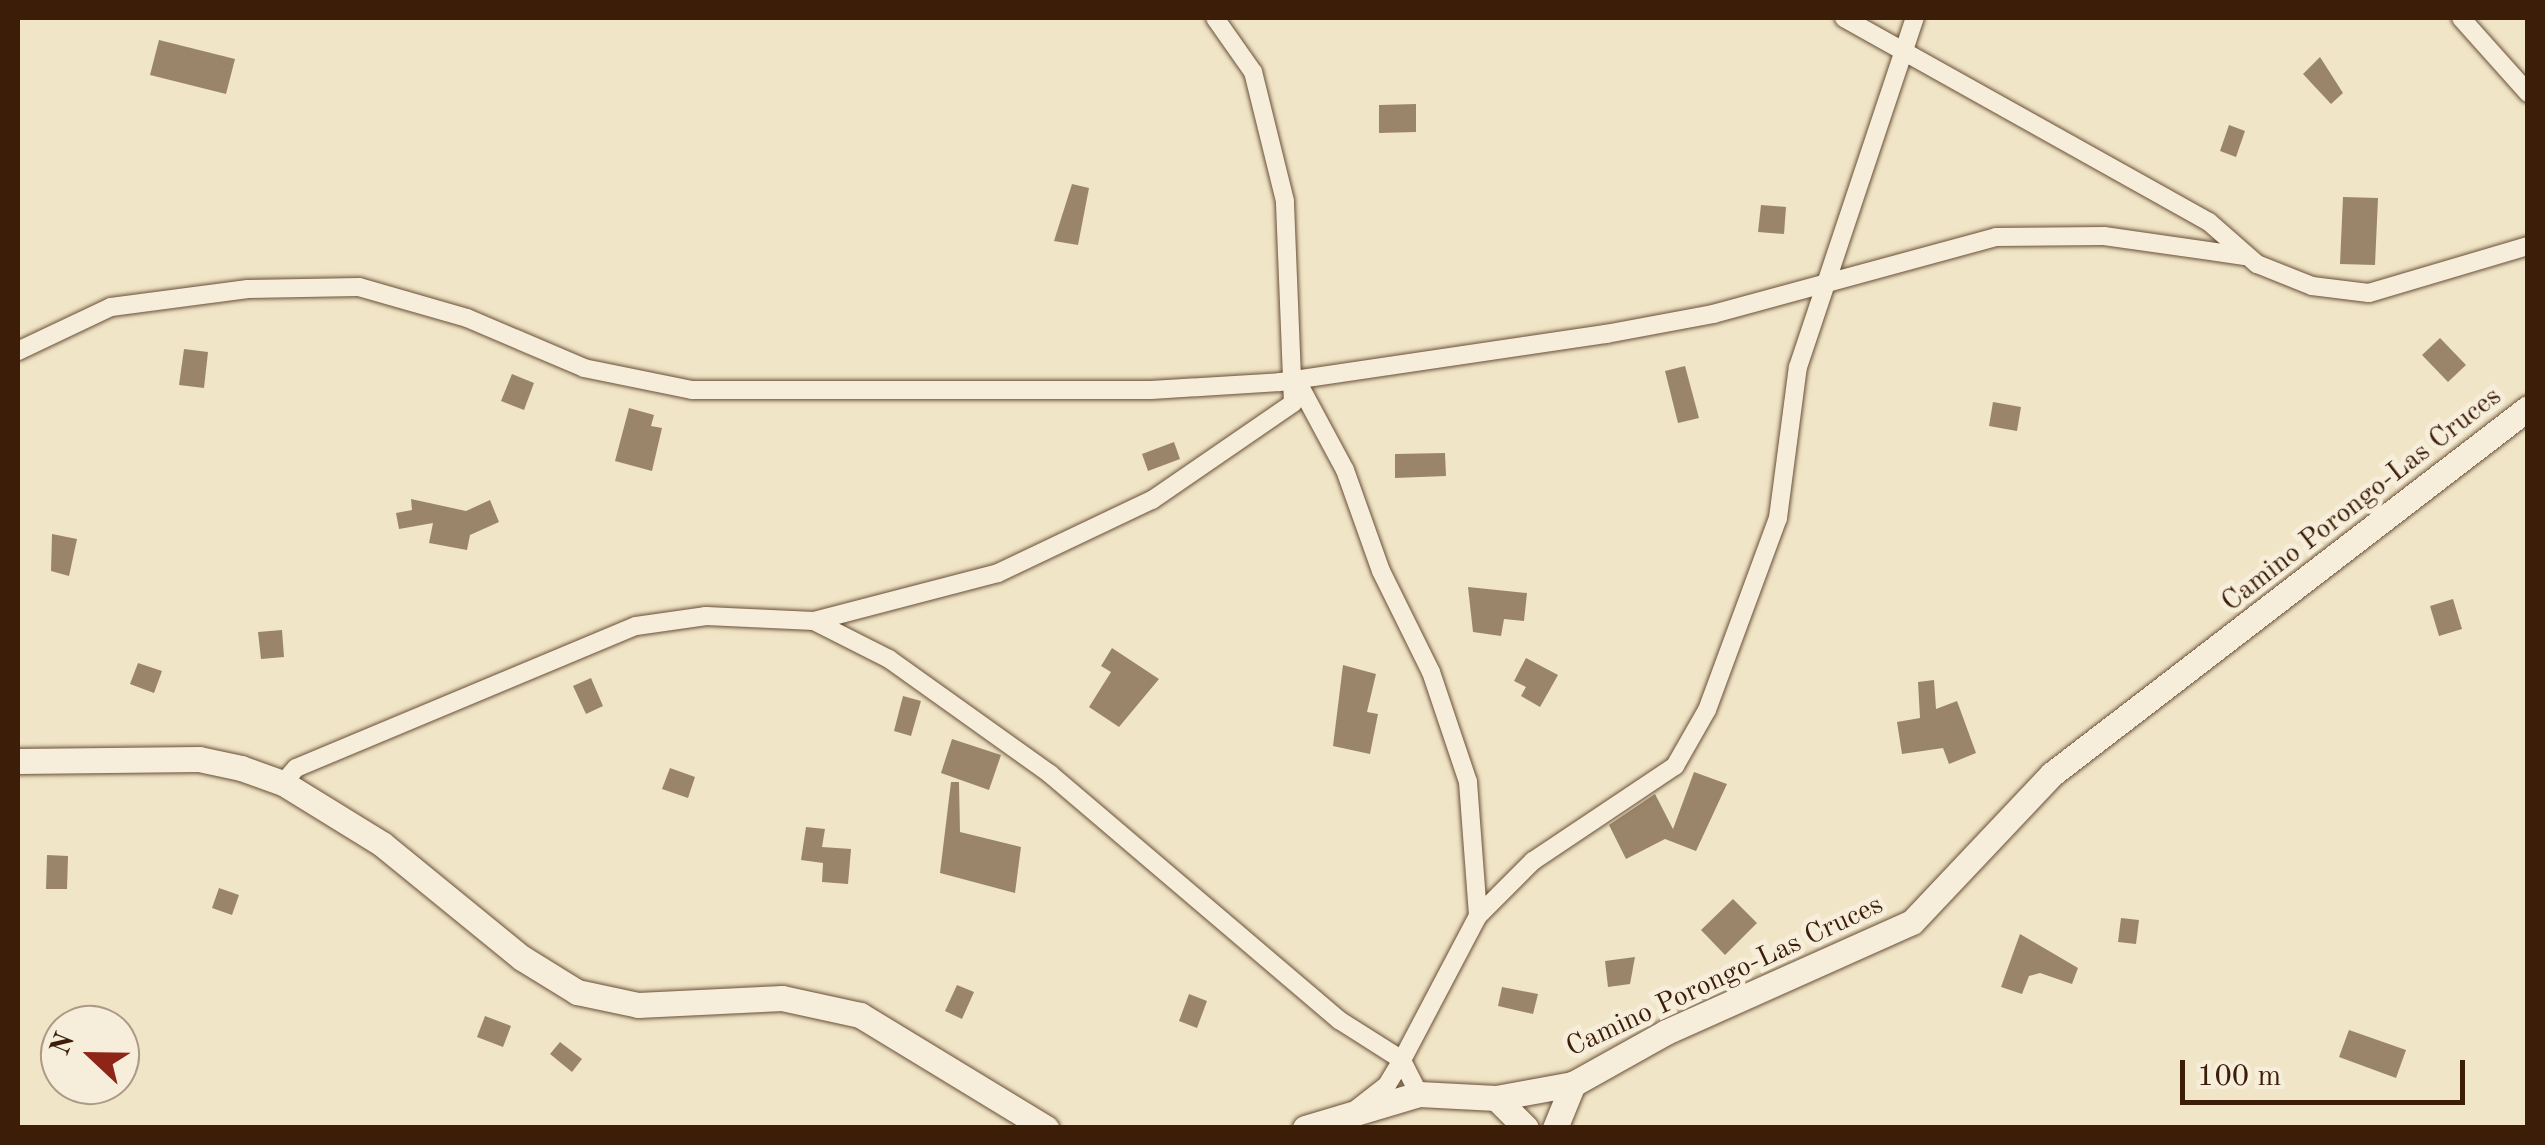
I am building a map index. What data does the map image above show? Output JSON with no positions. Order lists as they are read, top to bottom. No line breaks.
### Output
{"streets":{"main road":["Camino Porongo-Las Cruces"]},"scale_bar":"100 m","north":"left"}
